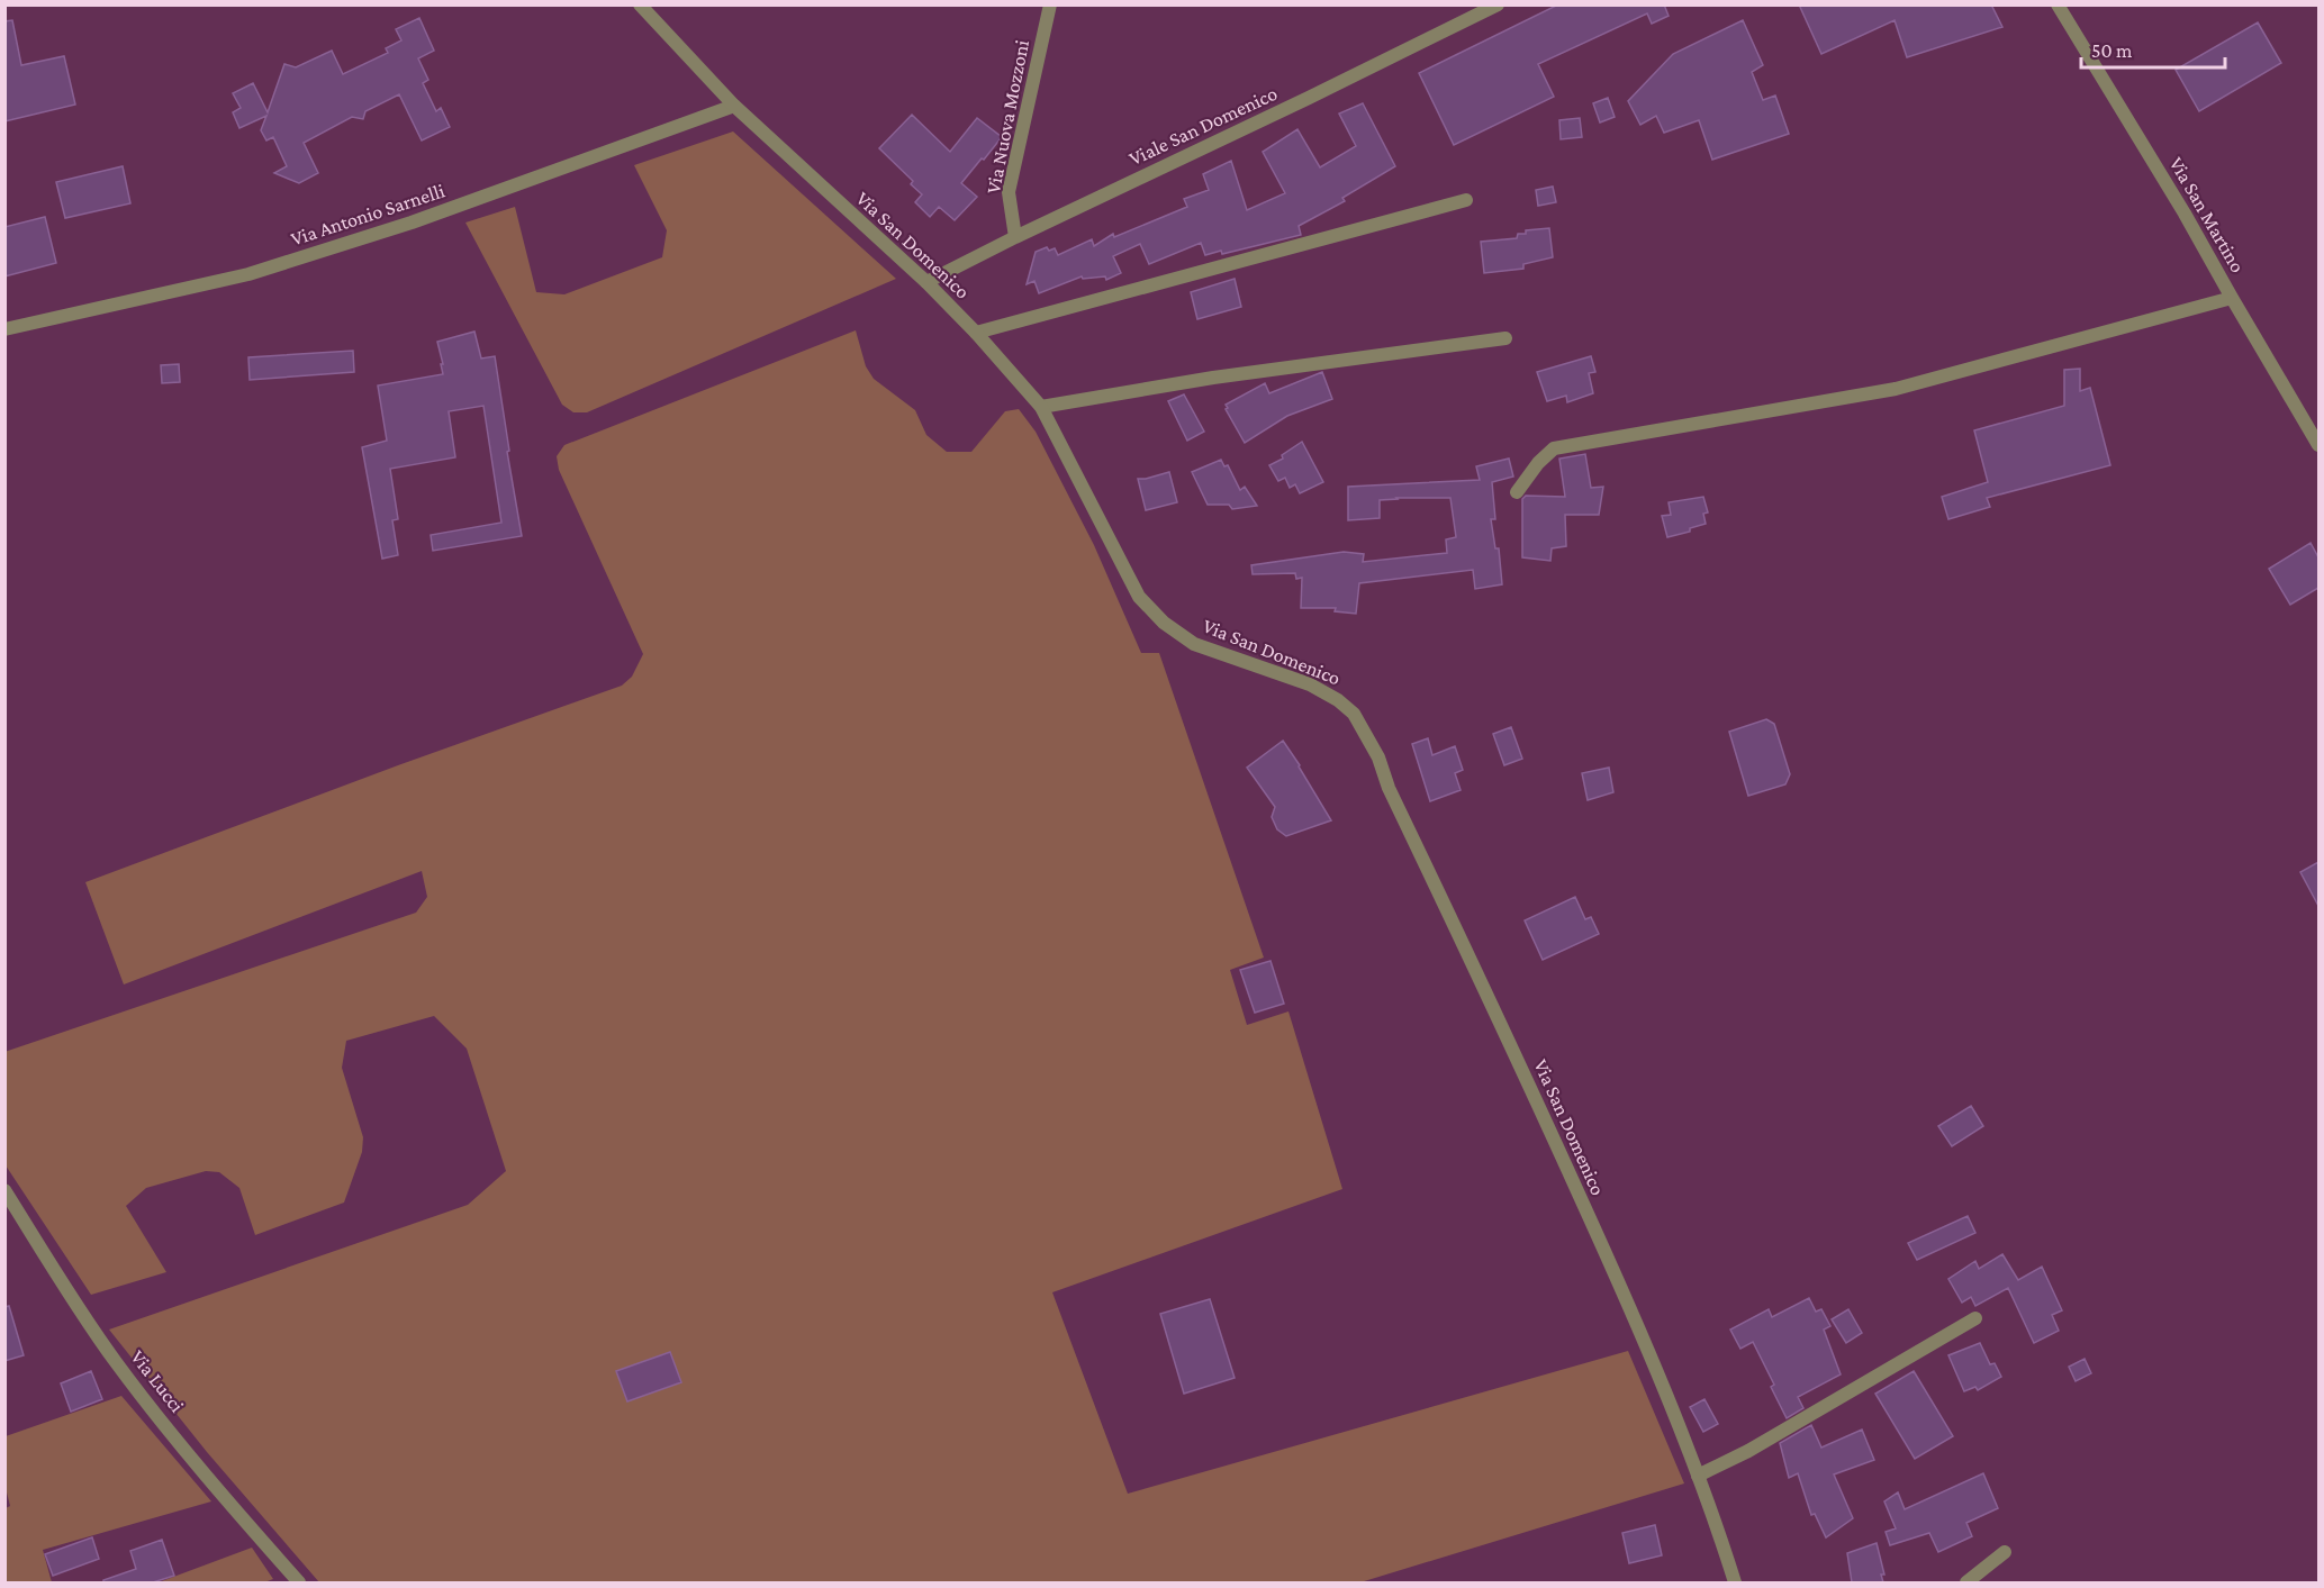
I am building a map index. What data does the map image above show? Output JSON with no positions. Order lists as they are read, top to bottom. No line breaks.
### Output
{"streets":{"street":["Via Nuova Mozzoni","Viale San Domenico","Via Antonio Sarnelli","Via San Martino","Via San Domenico","Via Lucci"]},"crossings":[["Via Nuova Mozzoni","Viale San Domenico"],["Viale San Domenico","Via San Domenico"],["Via Antonio Sarnelli","Via San Domenico"]],"scale_bar":"50 m"}
